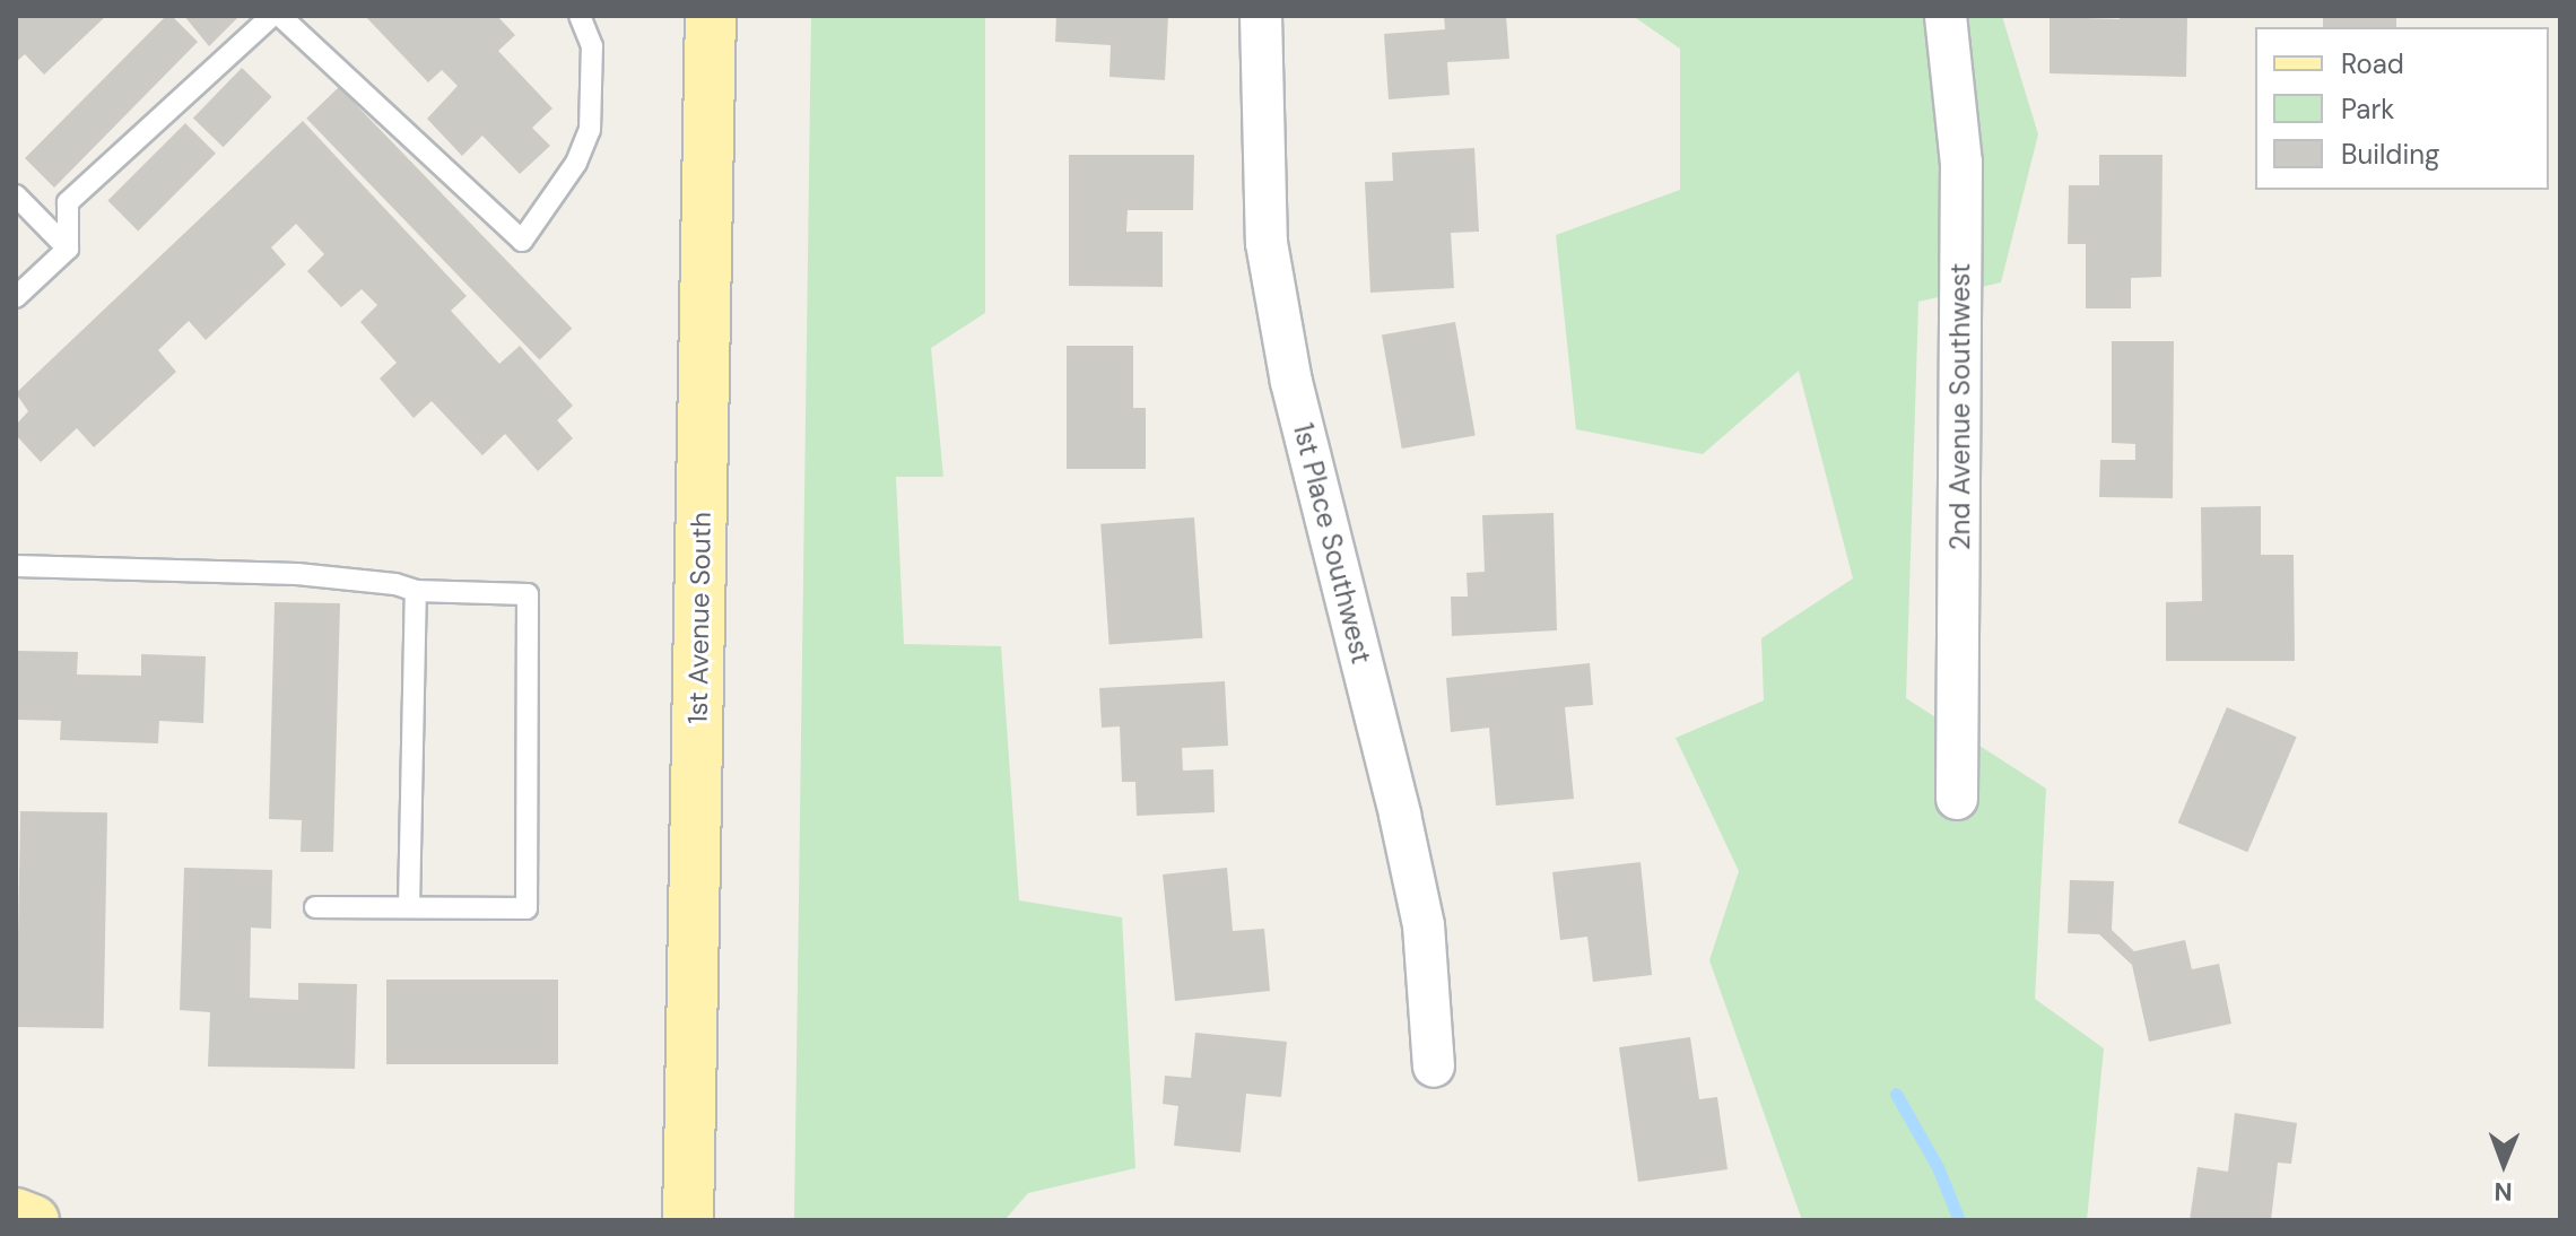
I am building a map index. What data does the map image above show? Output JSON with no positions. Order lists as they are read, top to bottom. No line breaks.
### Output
{"streets":{"main road":["1st Avenue South"],"street":["2nd Avenue Southwest","1st Place Southwest"]},"legend":["Road","Park","Building"],"north":"bottom"}
